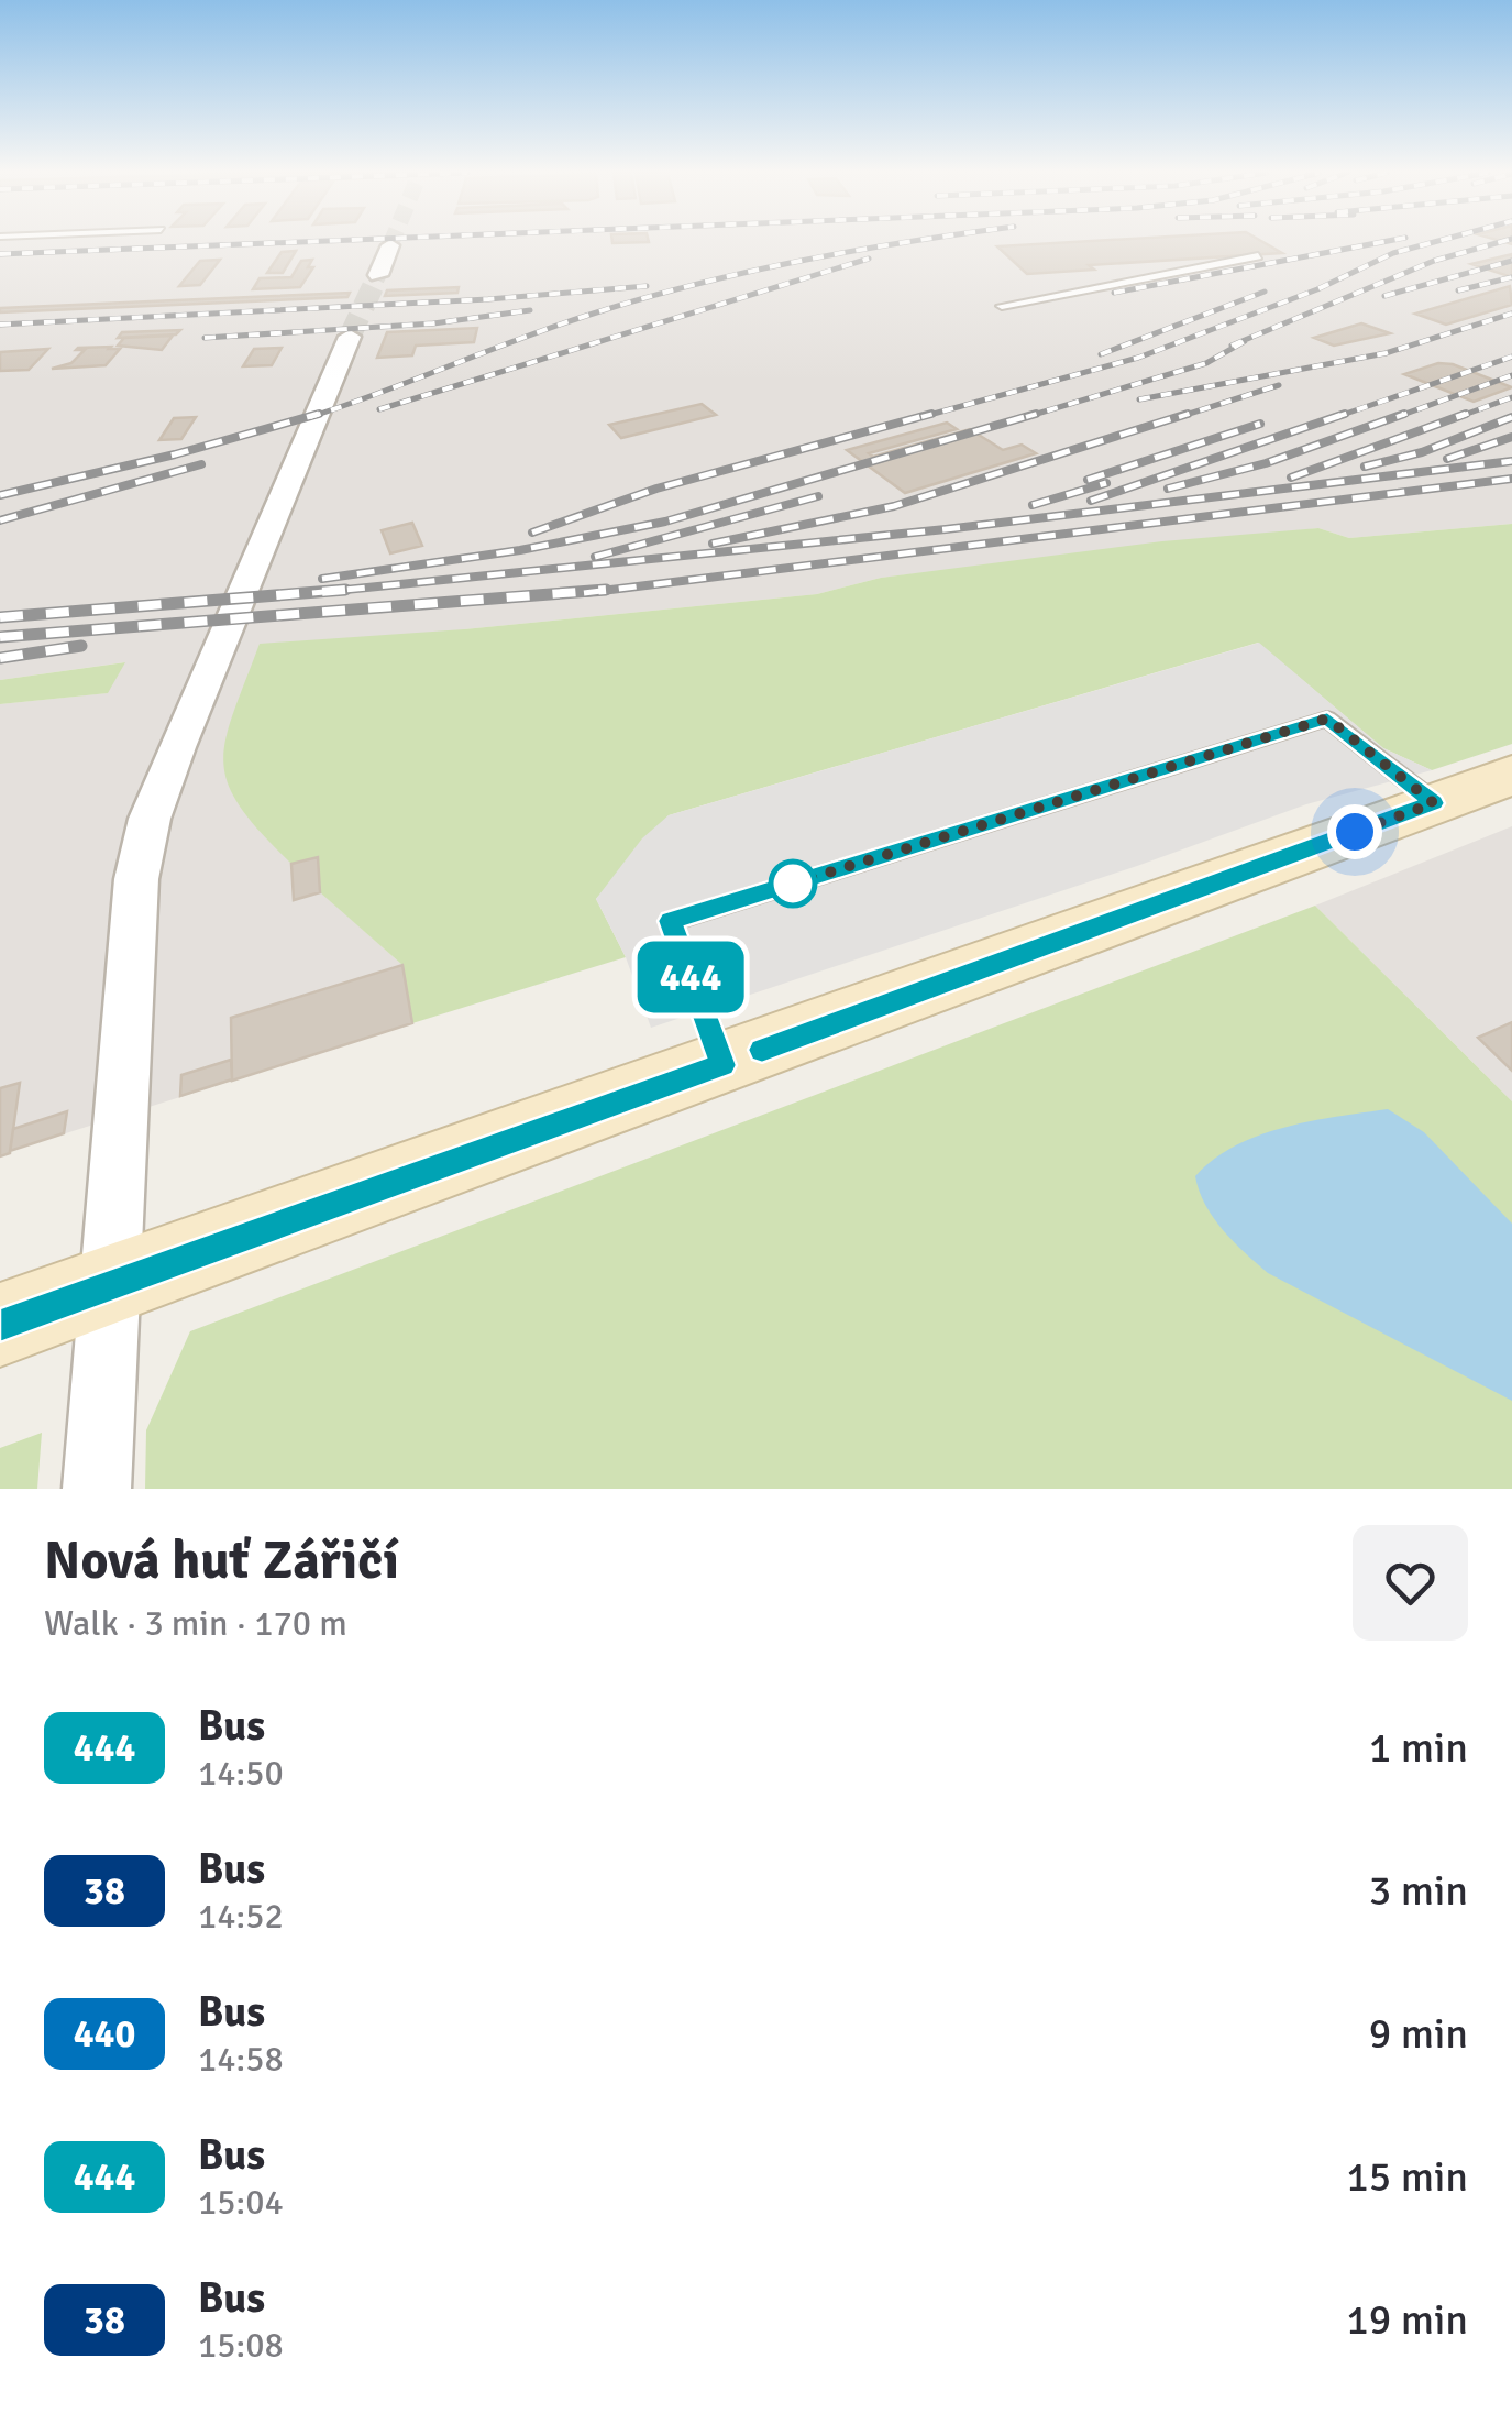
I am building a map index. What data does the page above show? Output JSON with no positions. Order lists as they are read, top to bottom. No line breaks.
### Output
{"lines":["bus line 444"],"page":{"on_map":"444","heading":["Nová huť Zářičí","Walk · 3 min · 170 m"],"list":[{"mark":"444","name":"Bus","note":"14:50","value":"1 min"},{"mark":"38","name":"Bus","note":"14:52","value":"3 min"},{"mark":"440","name":"Bus","note":"14:58","value":"9 min"},{"mark":"444","name":"Bus","note":"15:04","value":"15 min"},{"mark":"38","name":"Bus","note":"15:08","value":"19 min"}]}}
